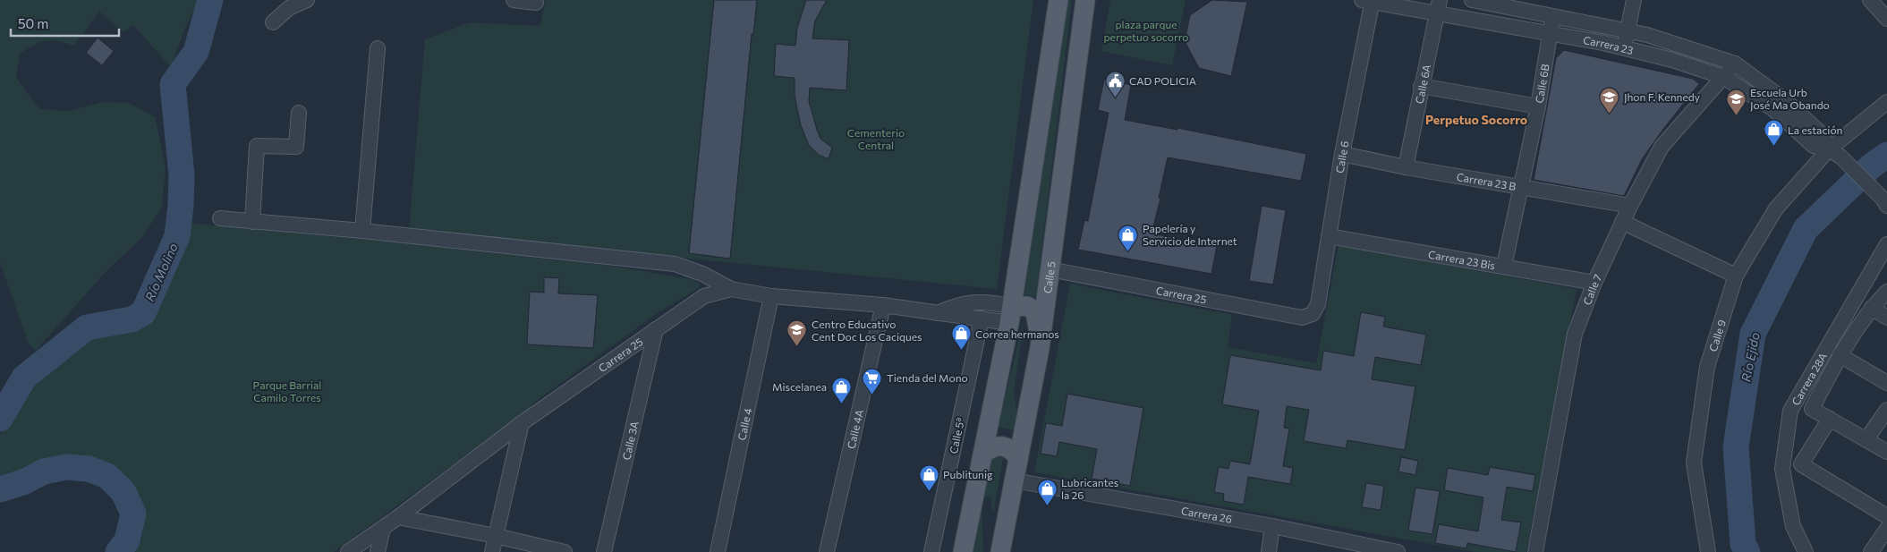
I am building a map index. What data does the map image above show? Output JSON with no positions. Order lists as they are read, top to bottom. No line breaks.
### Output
{"streets":{"main road":["Calle 5"],"street":["Carrera 23","Calle 6A","Calle 6B","Calle 6","Carrera 23 B","Carrera 23 Bis","Calle 7","Carrera 25","Calle 9","Carrera 28A","Calle 4","Calle 4A","Calle 5ª","Calle 3A","Carrera 26"]},"crossings":[["Carrera 23","Calle 6A"],["Carrera 23","Calle 6B"],["Carrera 23","Calle 6"],["Carrera 23","Calle 7"],["Carrera 23","Calle 9"],["Calle 6A","Carrera 23 B"],["Calle 6B","Carrera 23 B"],["Calle 6B","Carrera 23 Bis"],["Calle 6","Carrera 23 B"],["Calle 6","Carrera 23 Bis"],["Calle 6","Carrera 25"],["Carrera 23 B","Calle 7"],["Carrera 23 Bis","Calle 7"],["Calle 5","Carrera 25"],["Calle 5","Carrera 26"],["Carrera 25","Calle 4"],["Carrera 25","Calle 4A"],["Carrera 25","Calle 5ª"],["Carrera 25","Calle 3A"]],"districts":["Perpetuo Socorro"],"water":["Río Molino","Río Ejido"],"parks":["plaza parque perpetuo socorro","Cementerio Central","Parque Barrial Camilo Torres"],"places":{"public building":["CAD POLICIA"],"school or university":["Jhon F. Kennedy","Escuela Urb José Ma Obando","Centro Educativo Cent Doc Los Caciques"],"shop":["La estación","Papelería y Servicio de Internet","Correa hermanos","Miscelanea","Publitunig","Lubricantes la 26"],"supermarket":["Tienda del Mono"]},"scale_bar":"50 m"}
